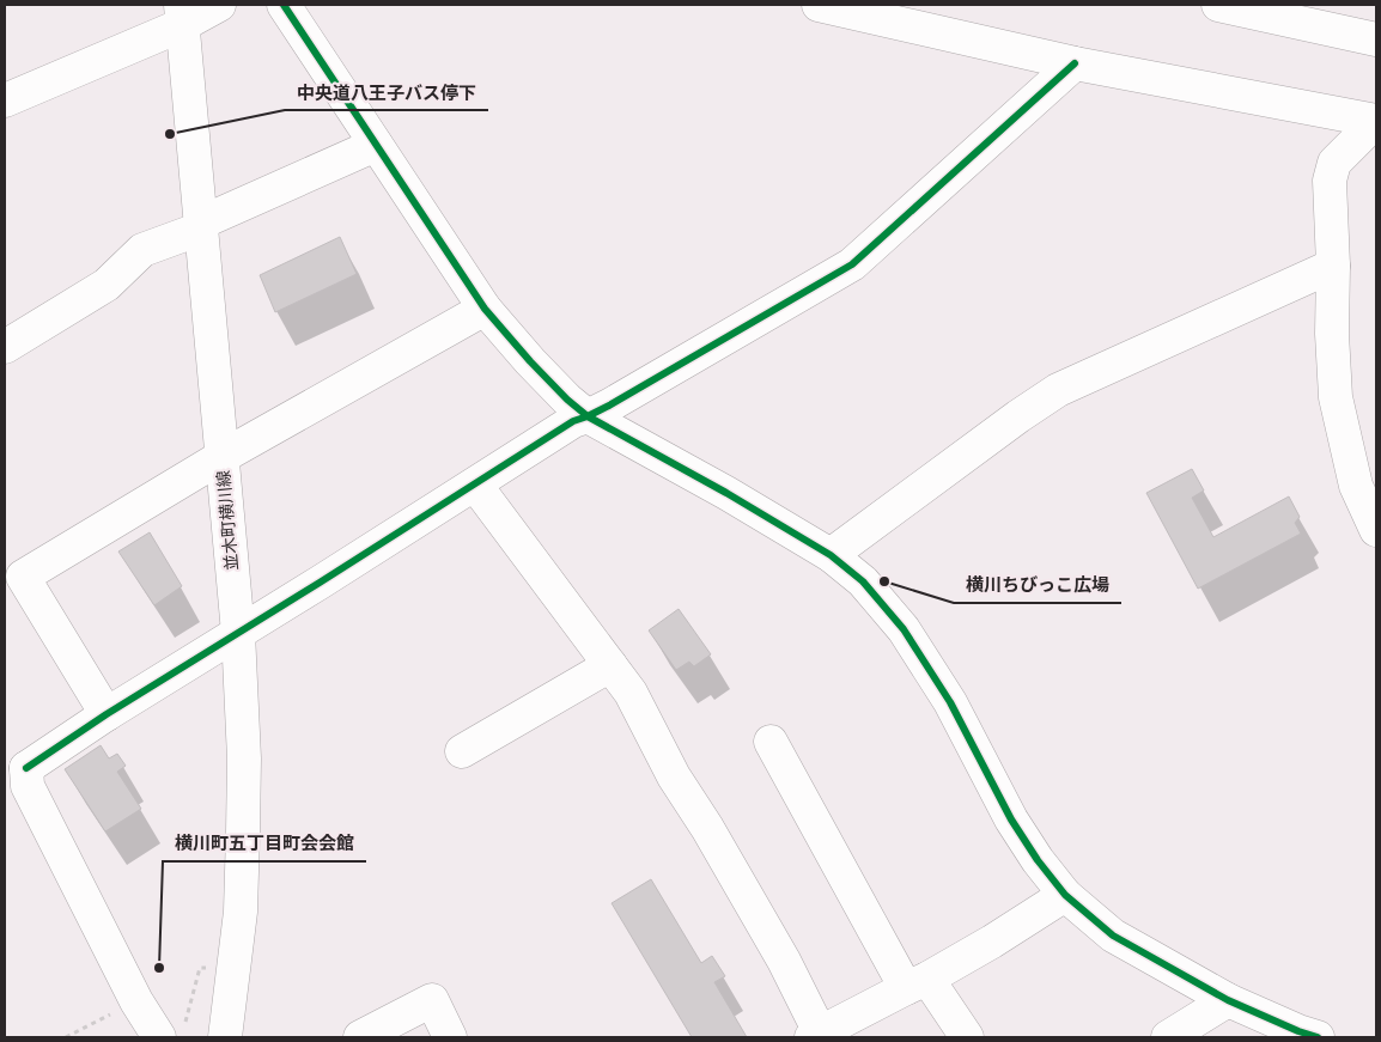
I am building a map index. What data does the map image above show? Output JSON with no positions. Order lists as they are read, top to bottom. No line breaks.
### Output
{"streets":{"main road":["並木町横川線"]},"places":["中央道八王子バス停下","横川ちびっこ広場","横川町五丁目町会会館"]}
